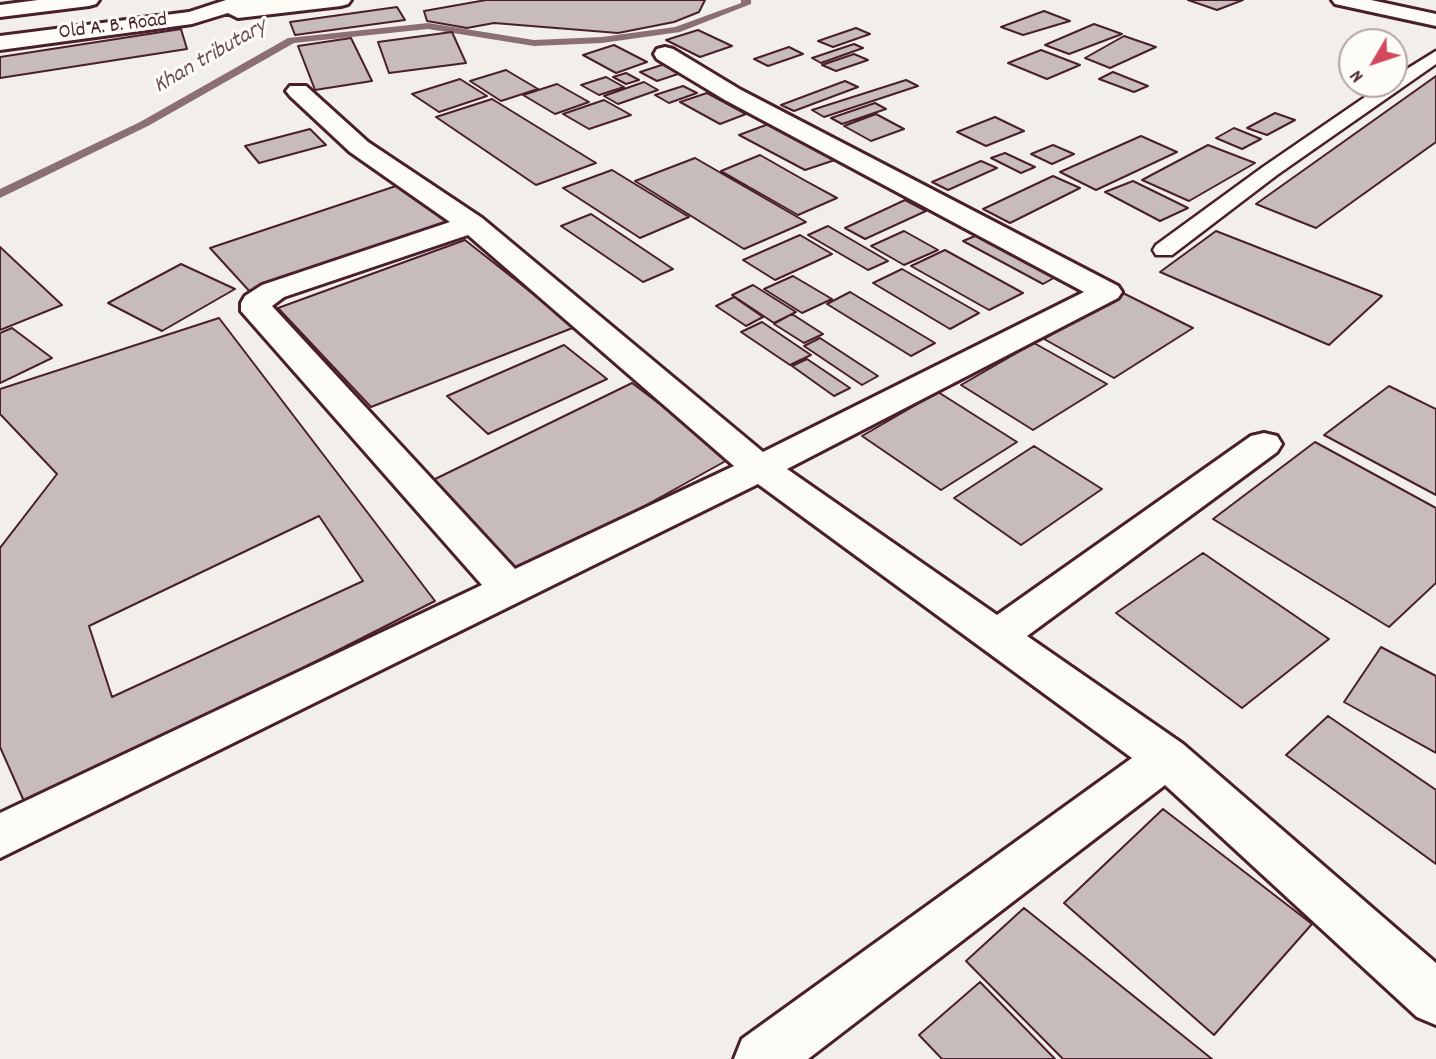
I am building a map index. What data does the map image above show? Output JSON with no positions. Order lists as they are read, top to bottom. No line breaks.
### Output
{"streets":{"street":["Old A. B. Road"]},"water":["Khan tributary"],"north":"bottom left"}
